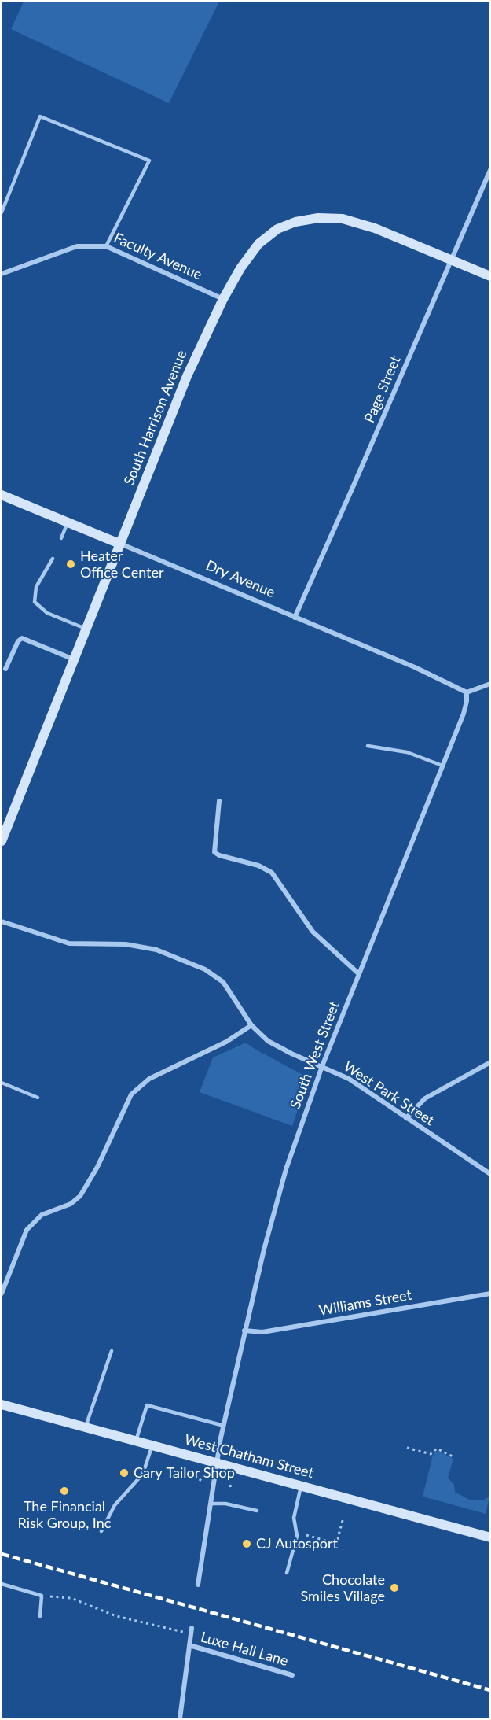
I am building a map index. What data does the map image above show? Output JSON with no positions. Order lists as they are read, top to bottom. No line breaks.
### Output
{"streets":{"street":["Faculty Avenue","Page Street","South Harrison Avenue","Dry Avenue","South West Street","West Park Street","Williams Street","West Chatham Street","Luxe Hall Lane"]},"crossings":[["Faculty Avenue","South Harrison Avenue"],["Page Street","South Harrison Avenue"],["Page Street","Dry Avenue"],["South Harrison Avenue","Dry Avenue"],["Dry Avenue","South West Street"],["South West Street","West Park Street"],["South West Street","Williams Street"],["South West Street","West Chatham Street"]],"places":["Heater Office Center","Cary Tailor Shop","The Financial Risk Group, Inc","CJ Autosport","Chocolate Smiles Village"]}
